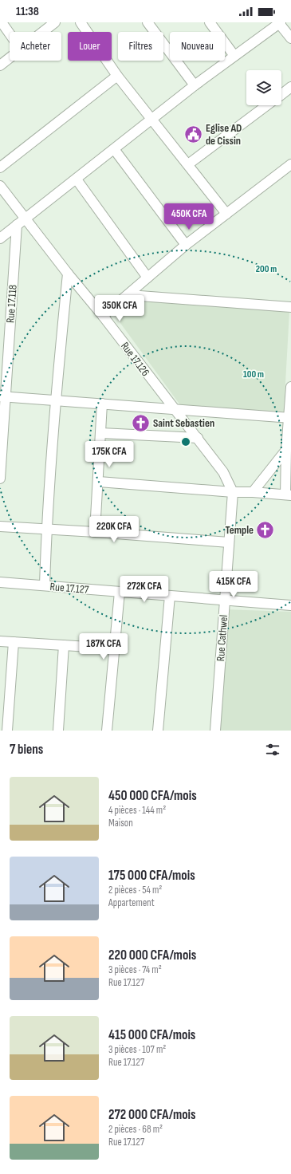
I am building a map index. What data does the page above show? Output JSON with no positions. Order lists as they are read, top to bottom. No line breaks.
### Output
{"streets":{"street":["Rue 17.118","Rue 17.126","Rue 17.127","Rue Cathwel"]},"crossings":[["Rue 17.126","Rue Cathwel"],["Rue 17.127","Rue Cathwel"]],"places":{"public building":["Eglise AD de Cissin"],"church":["Saint Sebastien","Temple"]},"page":{"status":"11:38","chip":["Acheter","Louer","Filtres","Nouveau"],"price":["450K CFA","350K CFA","175K CFA","220K CFA","415K CFA","272K CFA","187K CFA"],"heading":"7 biens","list":[{"name":"450 000 CFA/mois","note":"4 pièces · 144 m² · Maison"},{"name":"175 000 CFA/mois","note":"2 pièces · 54 m² · Appartement"},{"name":"220 000 CFA/mois","note":"3 pièces · 74 m² · Rue 17.127"},{"name":"415 000 CFA/mois","note":"3 pièces · 107 m² · Rue 17.127"},{"name":"272 000 CFA/mois","note":"2 pièces · 68 m² · Rue 17.127"}]},"rings":["200 m","100 m"]}
